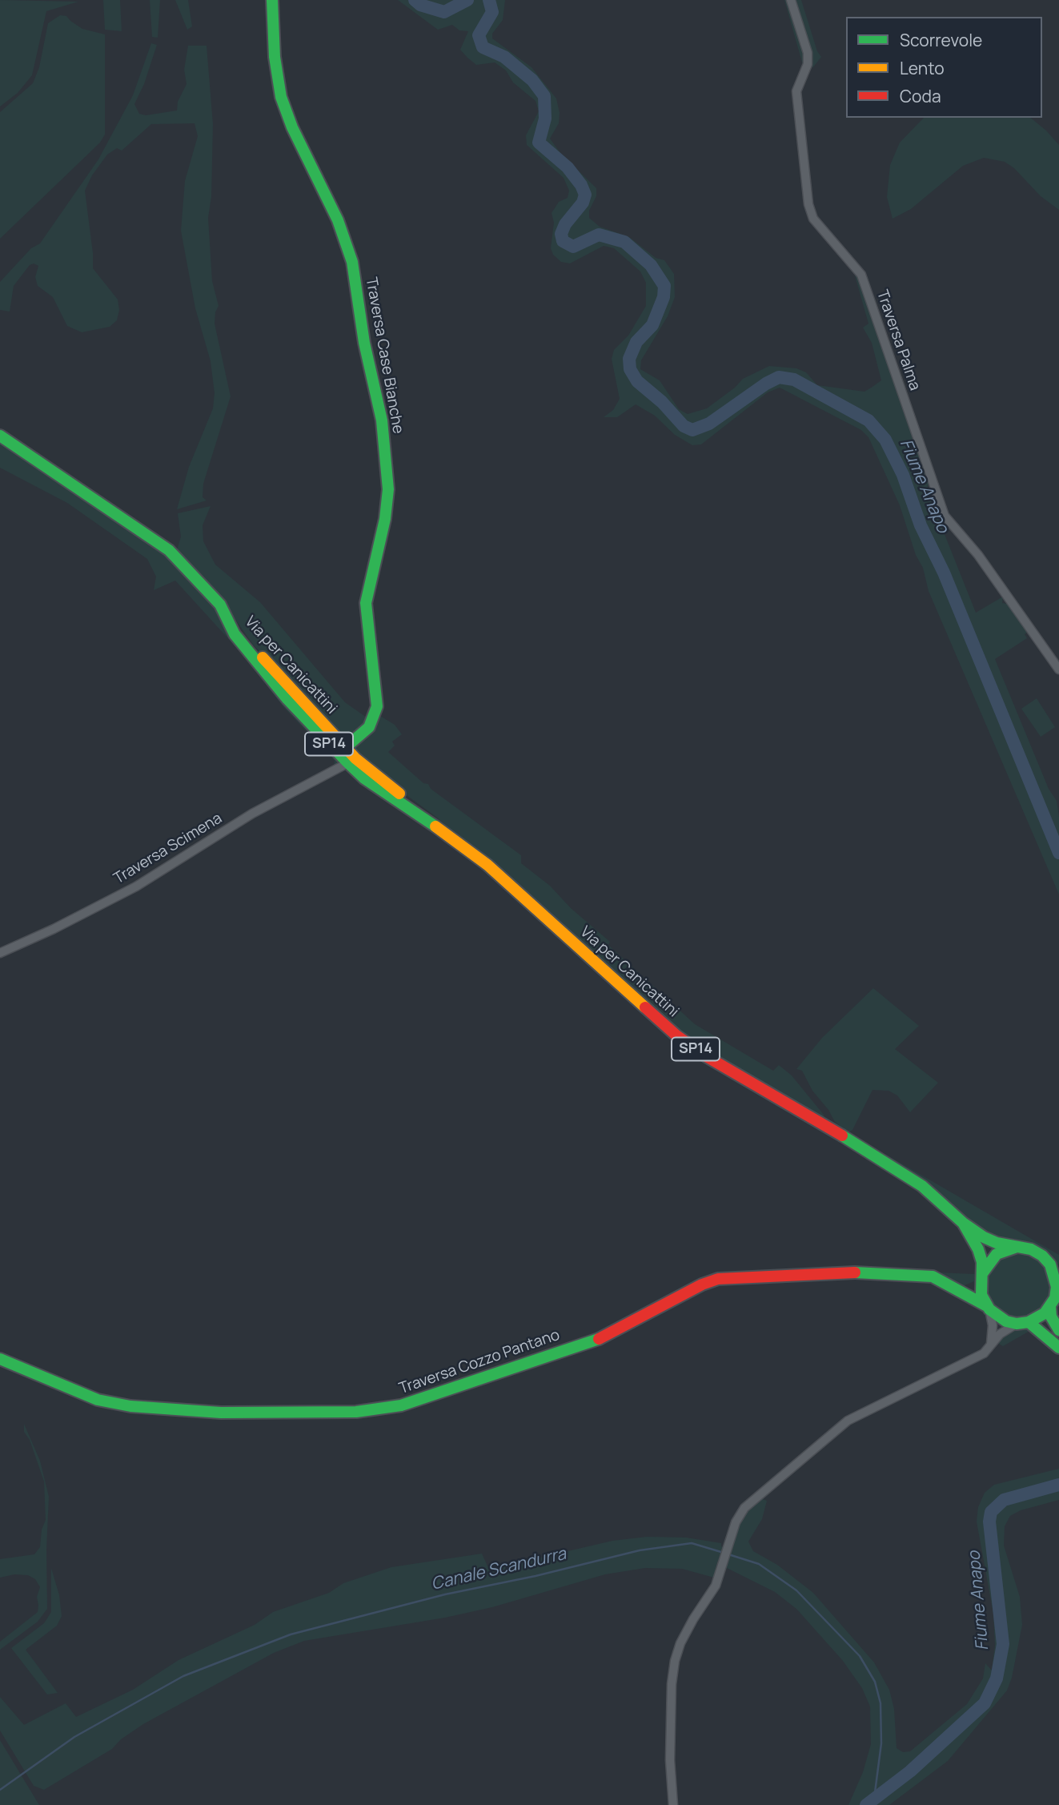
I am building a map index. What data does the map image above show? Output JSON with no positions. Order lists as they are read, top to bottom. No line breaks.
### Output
{"streets":{"main road":["Traversa Case Bianche","Via per Canicattini","SP14","Traversa Cozzo Pantano"],"street":["Traversa Palma","Traversa Scimena"]},"crossings":[["Traversa Case Bianche","Via per Canicattini"],["Via per Canicattini","Traversa Scimena"]],"water":["Fiume Anapo","Canale Scandurra"],"legend":["Scorrevole","Lento","Coda"]}
